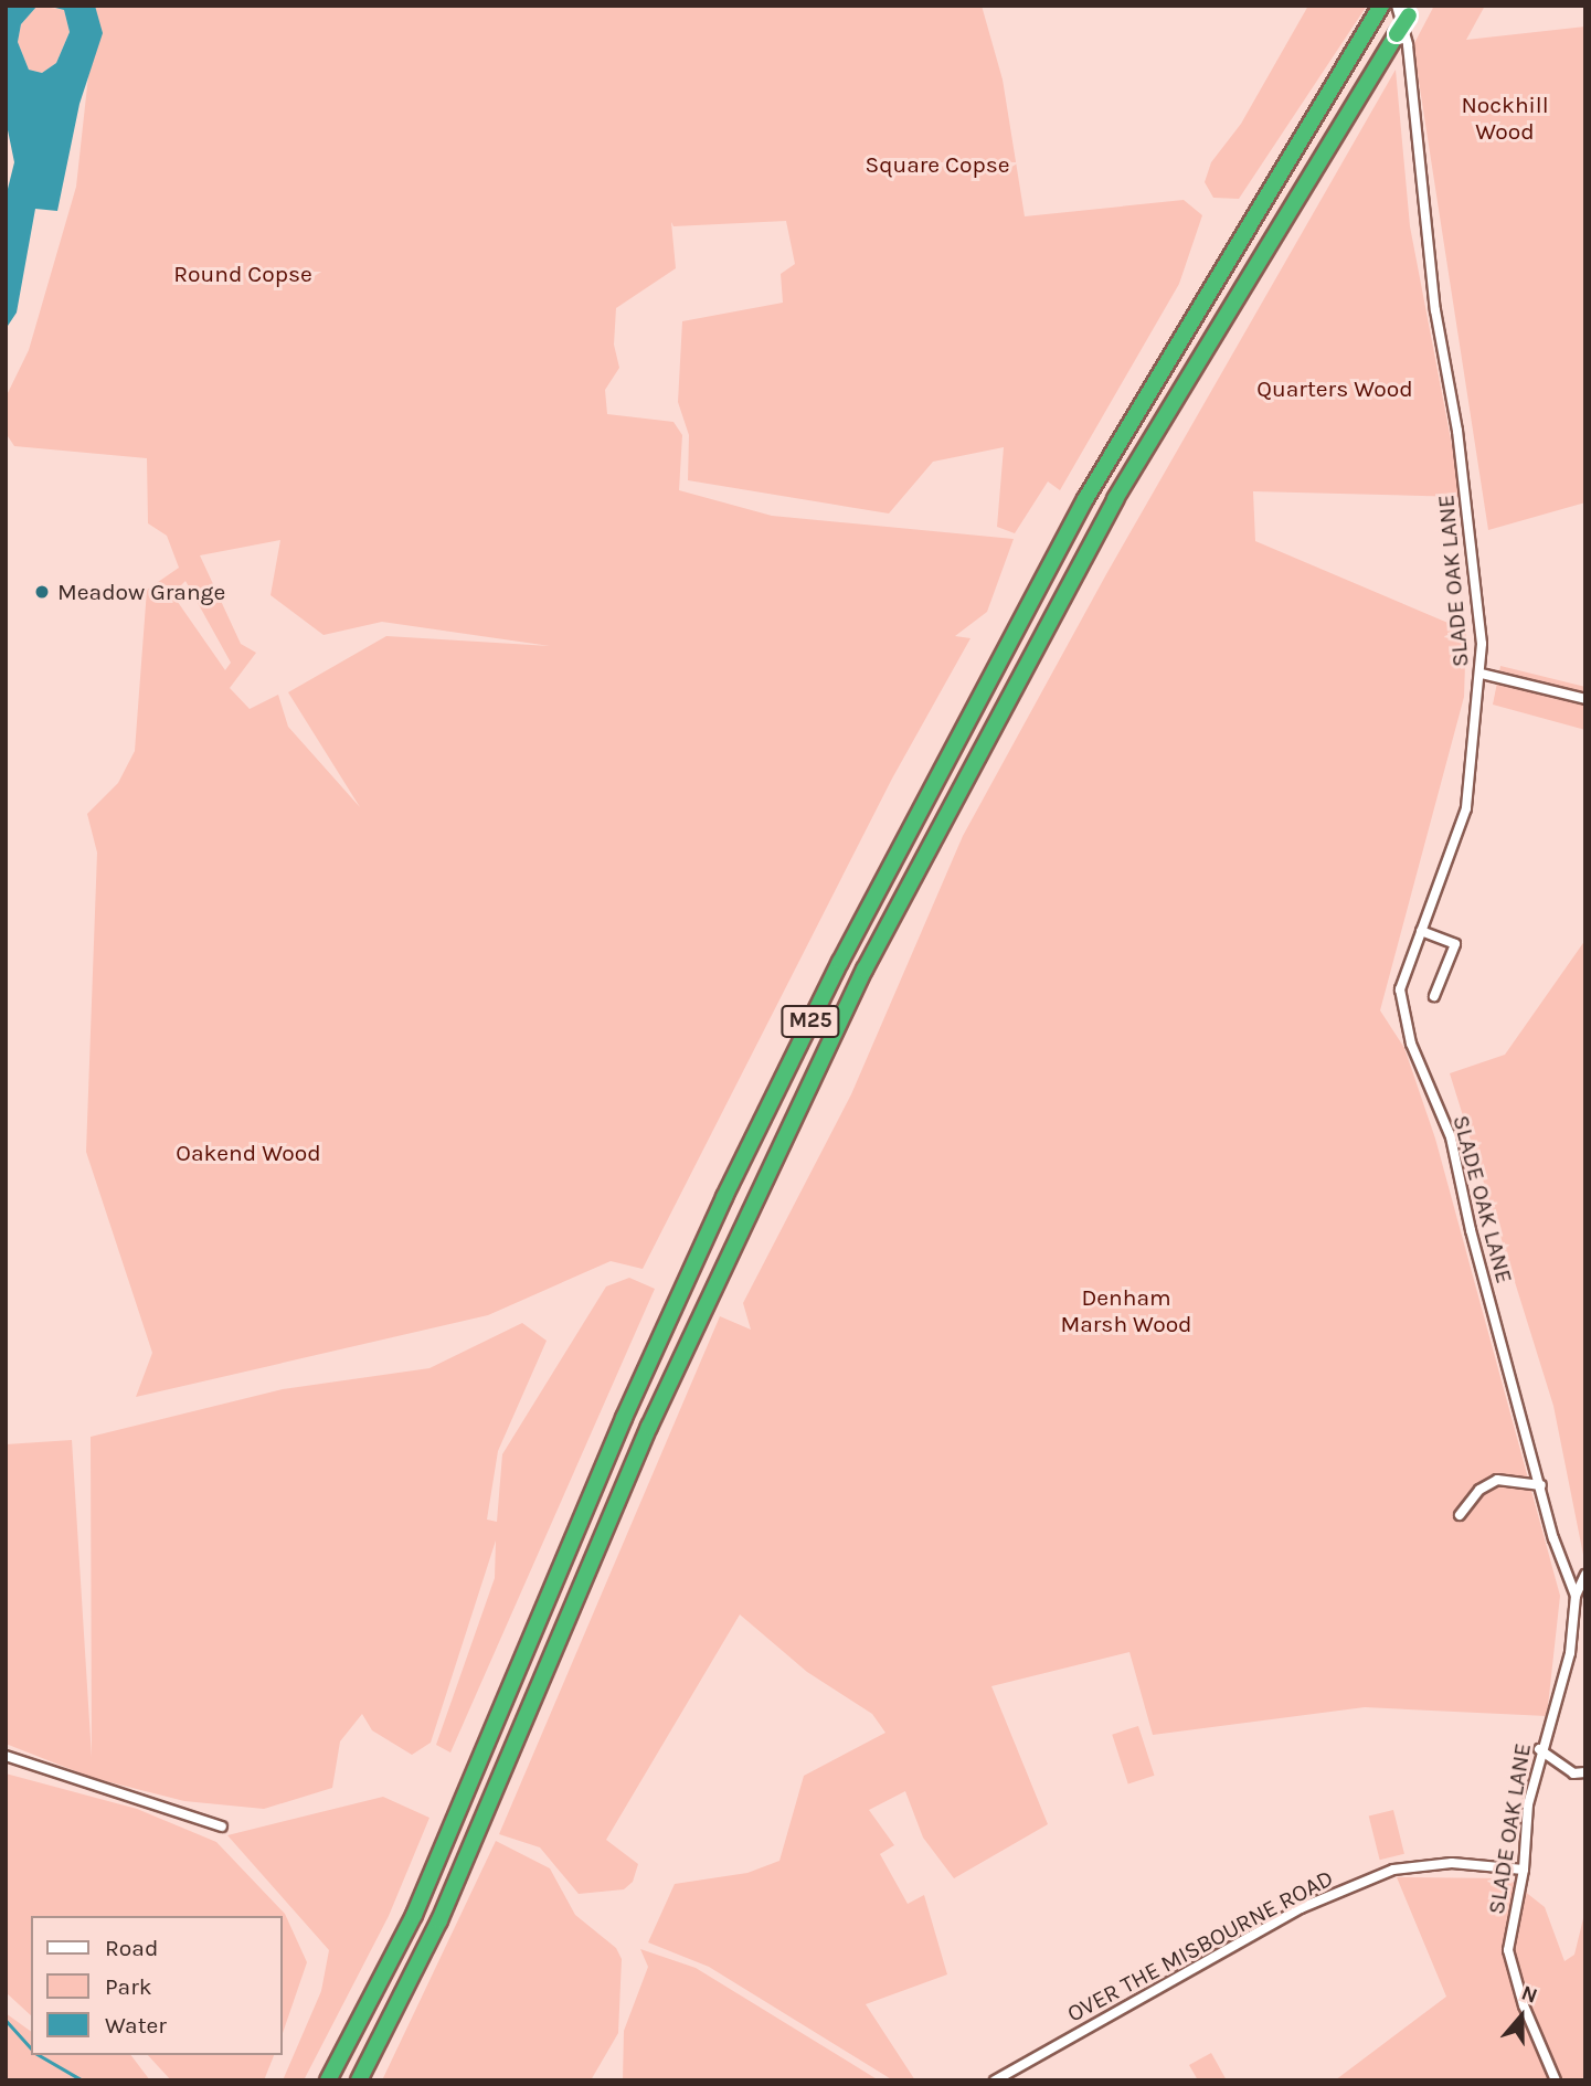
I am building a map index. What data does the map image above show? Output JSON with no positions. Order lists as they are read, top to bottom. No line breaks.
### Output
{"streets":{"highway":["M25"],"street":["SLADE OAK LANE","OVER THE MISBOURNE ROAD"]},"crossings":[["SLADE OAK LANE","M25"],["SLADE OAK LANE","OVER THE MISBOURNE ROAD"]],"parks":["Nockhill Wood","Square Copse","Round Copse","Quarters Wood","Oakend Wood","Denham Marsh Wood"],"places":["Meadow Grange"],"legend":["Road","Park","Water"],"north":"top"}
